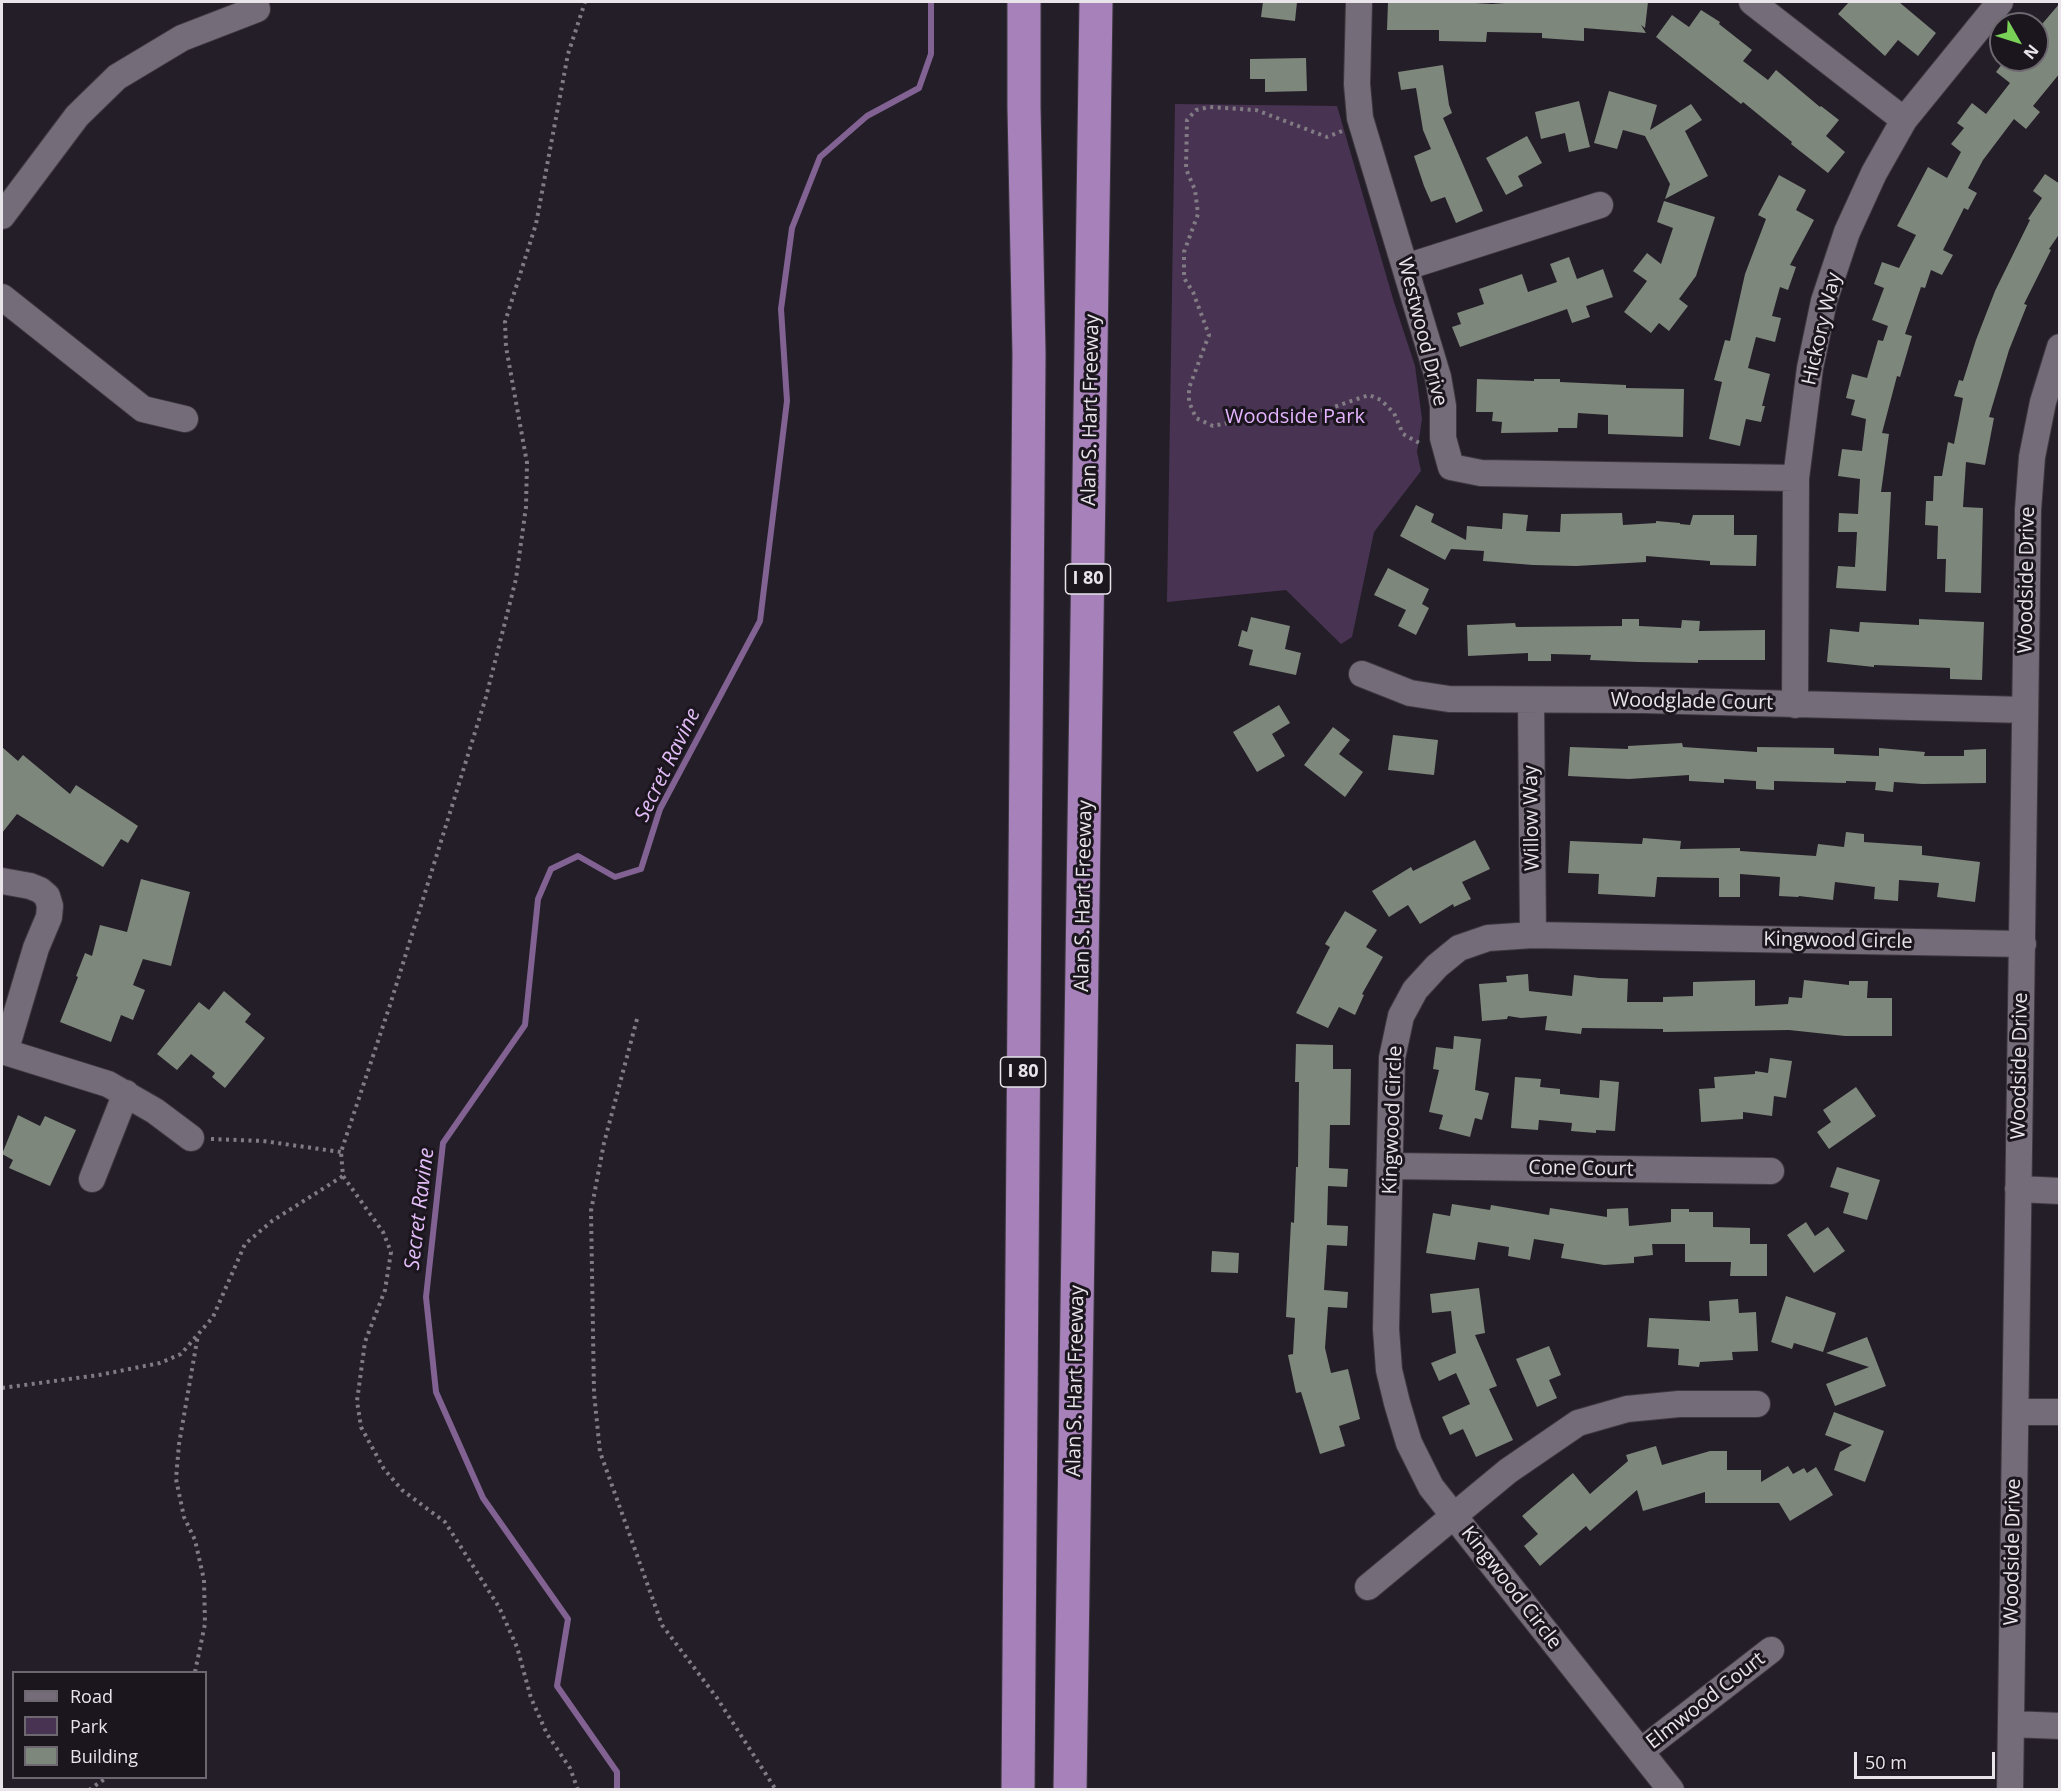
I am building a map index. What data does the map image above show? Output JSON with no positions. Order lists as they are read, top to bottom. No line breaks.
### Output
{"streets":{"highway":["Alan S. Hart Freeway","I 80"],"street":["Hickory Way","Westwood Drive","Woodside Drive","Woodglade Court","Willow Way","Kingwood Circle","Cone Court","Elmwood Court"]},"crossings":[["Hickory Way","Westwood Drive"],["Hickory Way","Woodglade Court"],["Woodside Drive","Woodglade Court"],["Woodside Drive","Kingwood Circle"],["Woodglade Court","Willow Way"],["Willow Way","Kingwood Circle"],["Kingwood Circle","Cone Court"],["Kingwood Circle","Elmwood Court"]],"water":["Secret Ravine"],"parks":["Woodside Park"],"legend":["Road","Park","Building"],"scale_bar":"50 m","north":"bottom right"}
